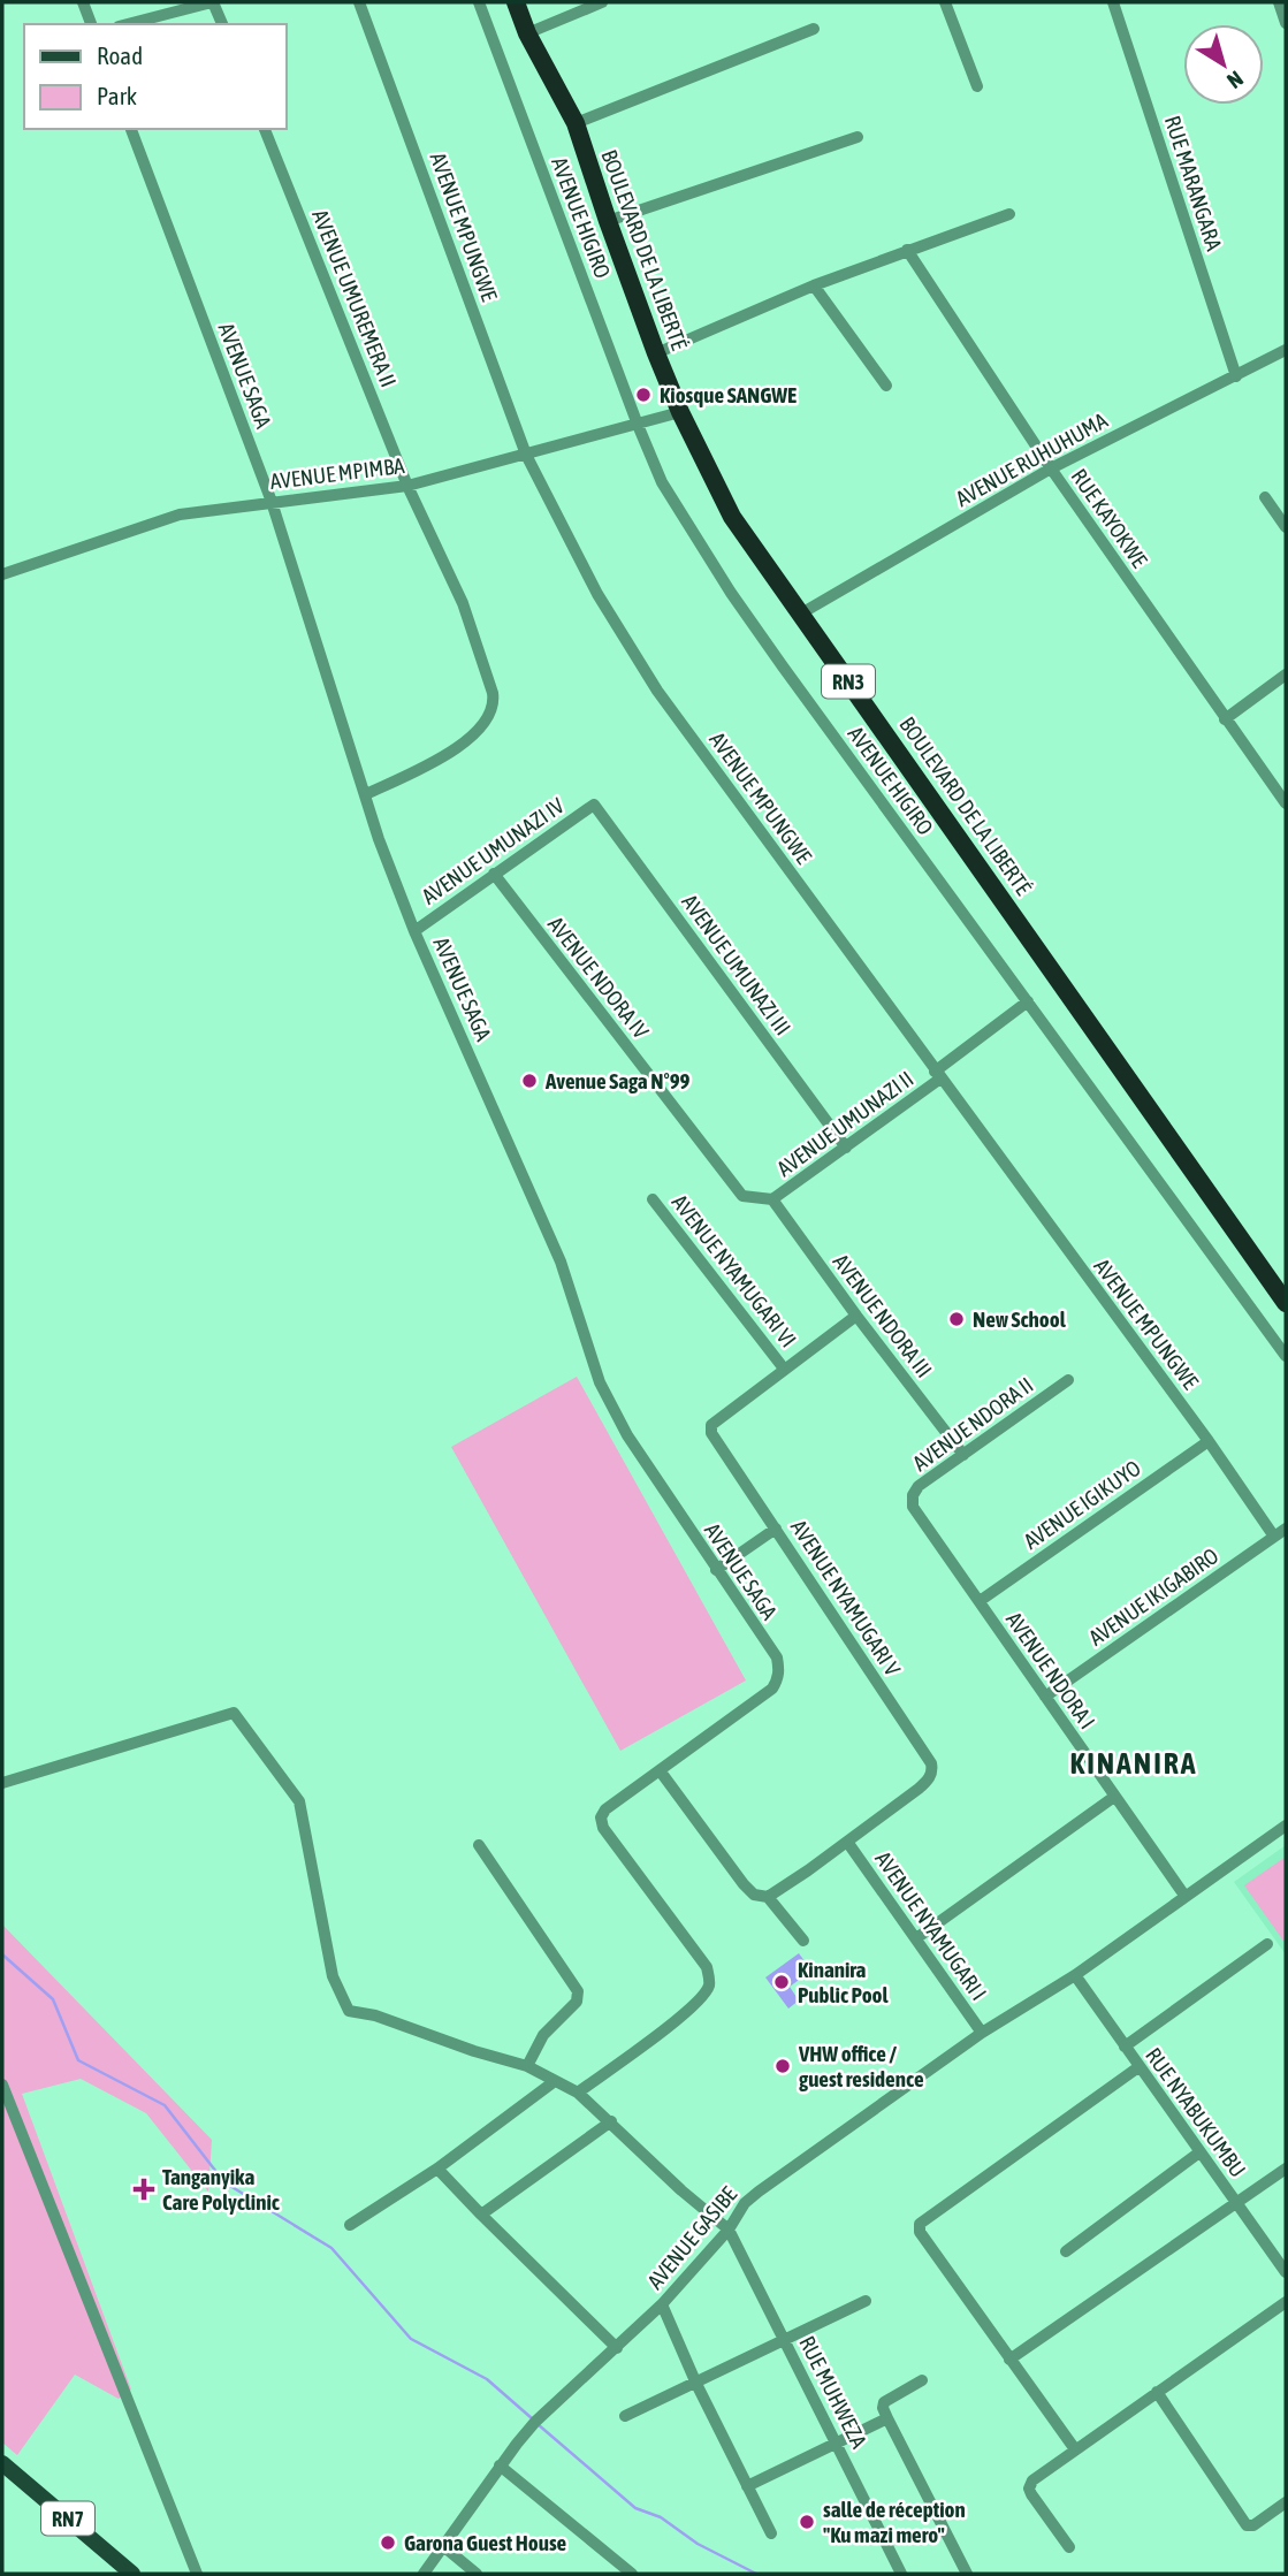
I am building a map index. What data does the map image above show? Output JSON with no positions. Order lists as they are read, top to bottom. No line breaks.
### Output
{"streets":{"highway":["BOULEVARD DE LA LIBERTÉ","RN3"],"main road":["RN7"],"street":["RUE MARANGARA","AVENUE HIGIRO","AVENUE MPUNGWE","AVENUE UMUREMERA II","AVENUE SAGA","AVENUE RUHUHUMA","AVENUE MPIMBA","RUE KAYOKWE","AVENUE UMUNAZI IV","AVENUE UMUNAZI III","AVENUE NDORA IV","AVENUE UMUNAZI II","AVENUE NYAMUGARI VI","AVENUE NDORA III","AVENUE NDORA II","AVENUE IGIKUYO","AVENUE IKIGABIRO","AVENUE NYAMUGARI V","AVENUE NDORA I","AVENUE NYAMUGARI I","RUE NYABUKUMBU","AVENUE GASIBE","RUE MUHWEZA"]},"crossings":[["RUE MARANGARA","AVENUE RUHUHUMA"],["AVENUE HIGIRO","AVENUE MPIMBA"],["AVENUE HIGIRO","AVENUE UMUNAZI II"],["AVENUE MPUNGWE","AVENUE MPIMBA"],["AVENUE MPUNGWE","AVENUE UMUNAZI II"],["AVENUE MPUNGWE","AVENUE IGIKUYO"],["AVENUE MPUNGWE","AVENUE IKIGABIRO"],["BOULEVARD DE LA LIBERTÉ","AVENUE RUHUHUMA"],["BOULEVARD DE LA LIBERTÉ","AVENUE MPIMBA"],["AVENUE UMUREMERA II","AVENUE SAGA"],["AVENUE UMUREMERA II","AVENUE MPIMBA"],["AVENUE SAGA","AVENUE MPIMBA"],["AVENUE SAGA","AVENUE UMUNAZI IV"],["AVENUE RUHUHUMA","RUE KAYOKWE"],["AVENUE UMUNAZI IV","AVENUE UMUNAZI III"],["AVENUE UMUNAZI IV","AVENUE NDORA IV"],["AVENUE UMUNAZI III","AVENUE UMUNAZI II"],["AVENUE NDORA IV","AVENUE UMUNAZI II"],["AVENUE NDORA IV","AVENUE NDORA III"],["AVENUE UMUNAZI II","AVENUE NDORA III"],["AVENUE NYAMUGARI VI","AVENUE NYAMUGARI V"],["AVENUE NDORA III","AVENUE NDORA II"],["AVENUE NDORA III","AVENUE NYAMUGARI V"],["AVENUE NDORA II","AVENUE NDORA I"],["AVENUE IGIKUYO","AVENUE NDORA I"],["AVENUE IKIGABIRO","AVENUE NDORA I"],["AVENUE NYAMUGARI V","AVENUE NYAMUGARI I"],["AVENUE NDORA I","AVENUE GASIBE"],["AVENUE NYAMUGARI I","AVENUE GASIBE"],["RUE NYABUKUMBU","AVENUE GASIBE"],["AVENUE GASIBE","RUE MUHWEZA"]],"districts":["KINANIRA"],"places":{"other":["Kiosque SANGWE","Avenue Saga N°99","New School","Kinanira Public Pool","VHW office / guest residence","salle de réception \"Ku mazi mero\"","Garona Guest House"],"health":["Tanganyika Care Polyclinic"]},"legend":["Road","Park"],"north":"bottom right"}
